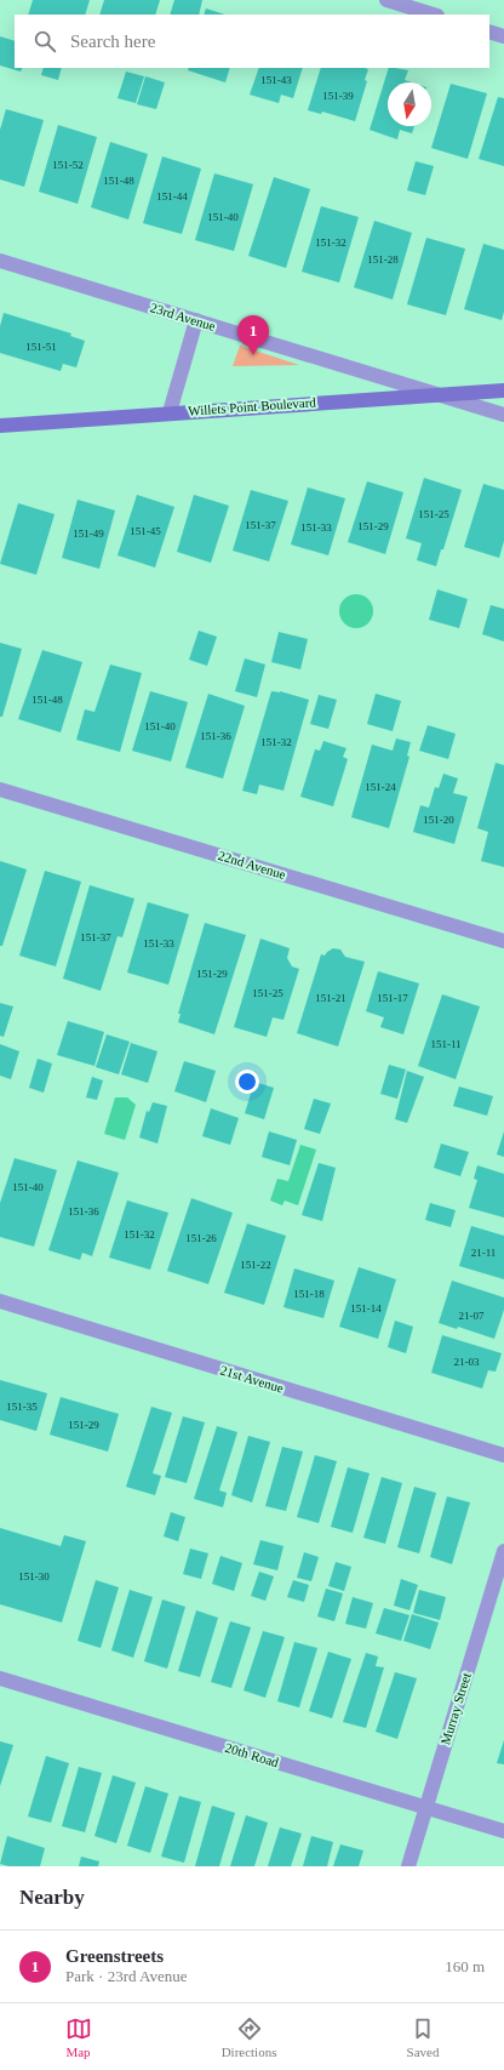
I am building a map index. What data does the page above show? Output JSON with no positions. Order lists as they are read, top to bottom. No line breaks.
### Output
{"streets":{"street":["23rd Avenue","Willets Point Boulevard","22nd Avenue","21st Avenue","Murray Street","20th Road"]},"crossings":[["23rd Avenue","Willets Point Boulevard"],["Murray Street","20th Road"]],"house_numbers":["151-43","151-39","151-52","151-48","151-44","151-40","151-32","151-28","151-51","151-25","151-37","151-29","151-33","151-45","151-49","151-48","151-40","151-36","151-32","151-24","151-20","151-37","151-33","151-29","151-25","151-21","151-17","151-11","151-40","151-36","151-32","151-26","21-11","151-22","151-18","151-14","21-07","21-03","151-35","151-29","151-30"],"north":"bottom","page":{"search":"Search here","pins":"1","heading":"Nearby","list":[{"mark":"1","name":"Greenstreets","note":"Park · 23rd Avenue","value":"160 m"}],"nav":["Map","Directions","Saved"]}}
